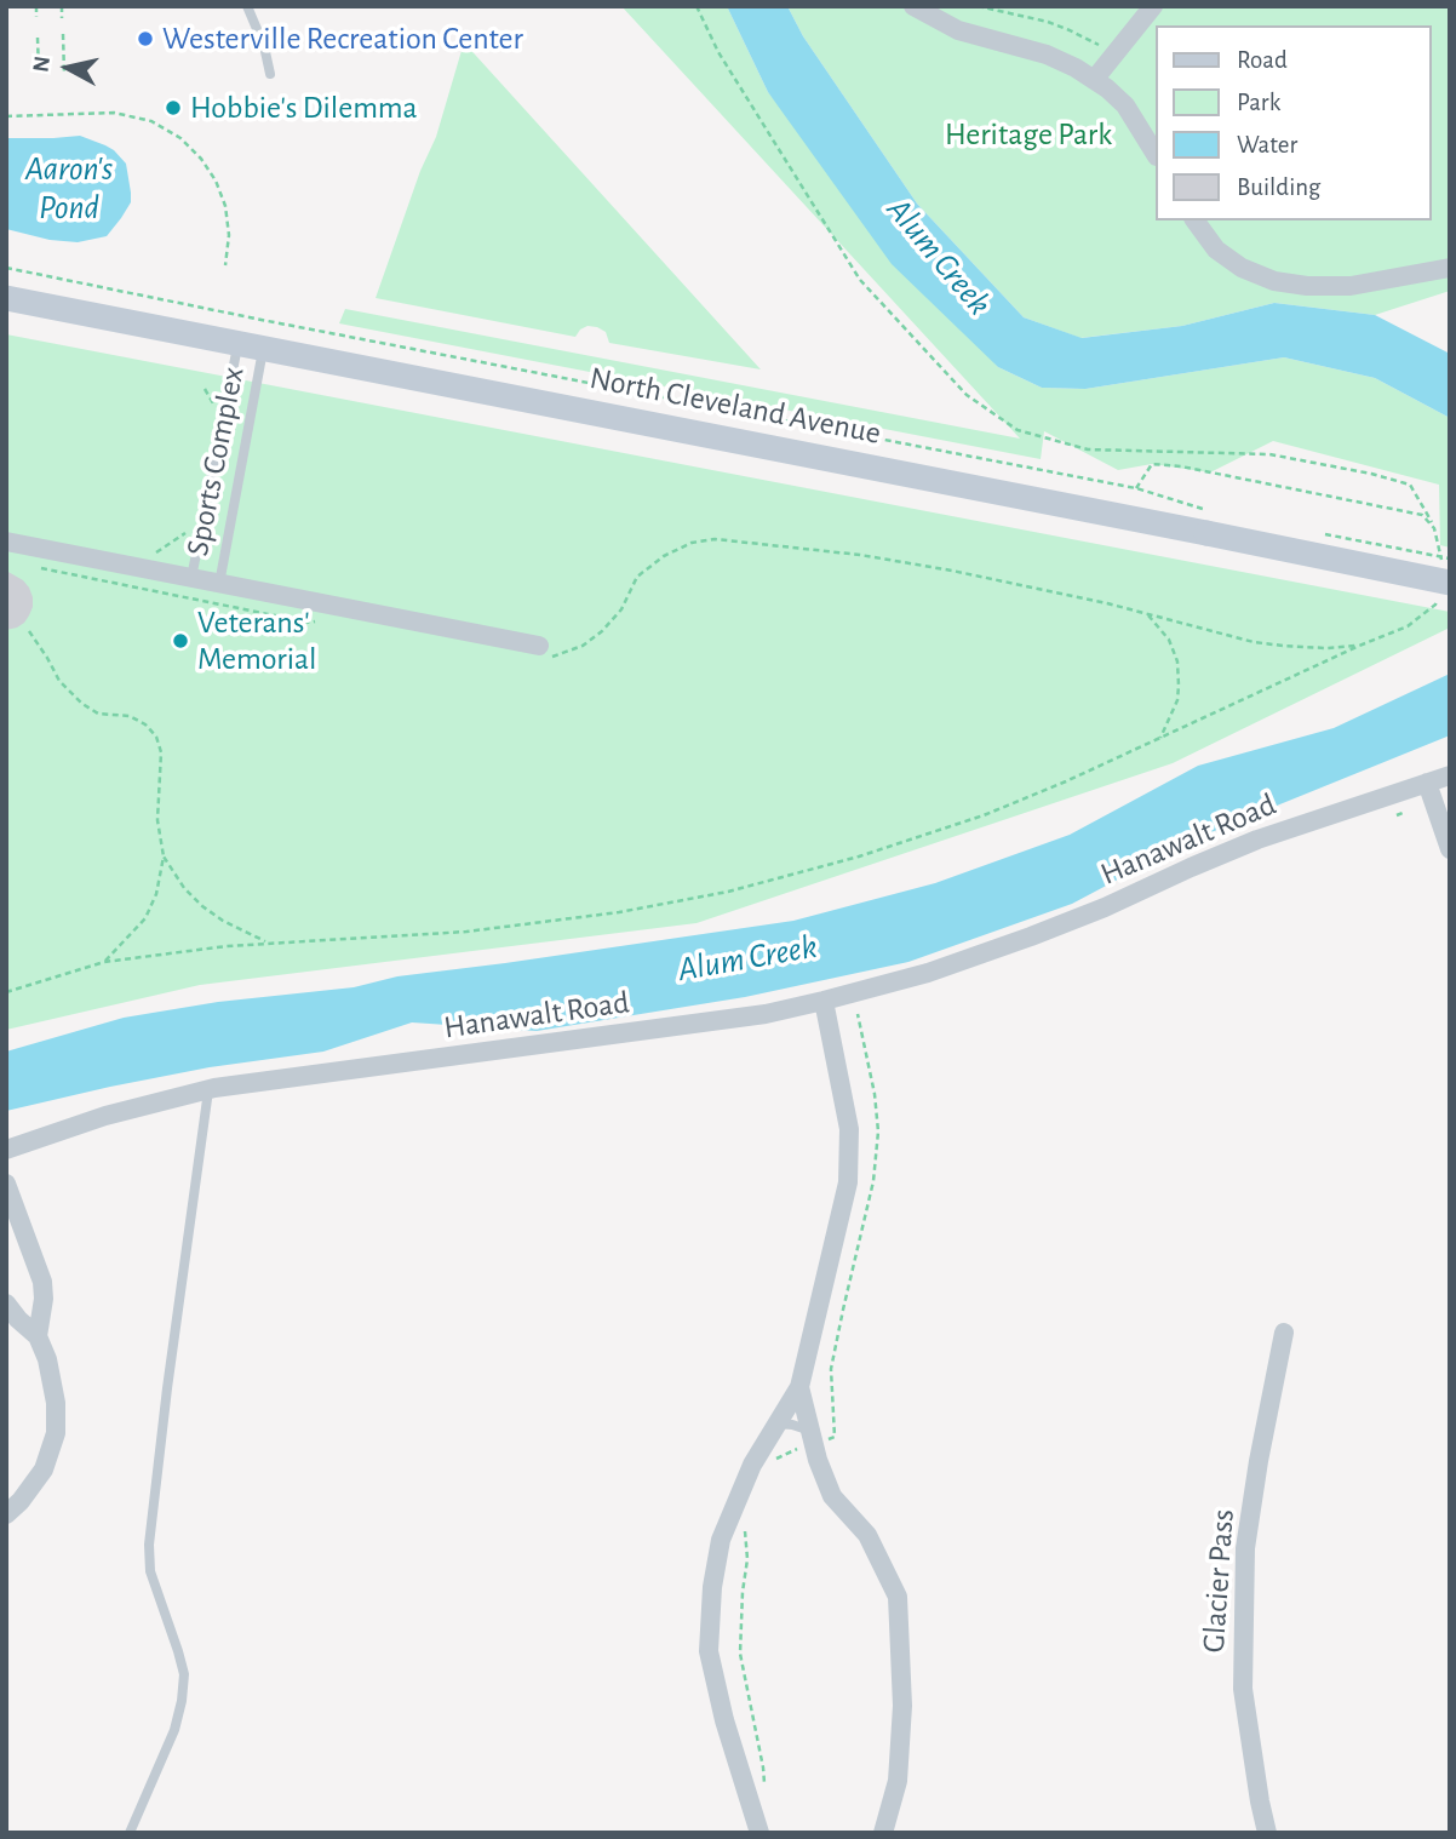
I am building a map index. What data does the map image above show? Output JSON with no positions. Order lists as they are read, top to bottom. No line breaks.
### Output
{"streets":{"main road":["North Cleveland Avenue"],"street":["Hanawalt Road","Glacier Pass"],"lane":["Sports Complex"]},"crossings":[["North Cleveland Avenue","Sports Complex"]],"water":["Aaron's Pond","Alum Creek"],"parks":["Heritage Park"],"places":["Westerville Recreation Center","Hobbie's Dilemma","Veterans' Memorial"],"legend":["Road","Park","Water","Building"],"north":"left"}
